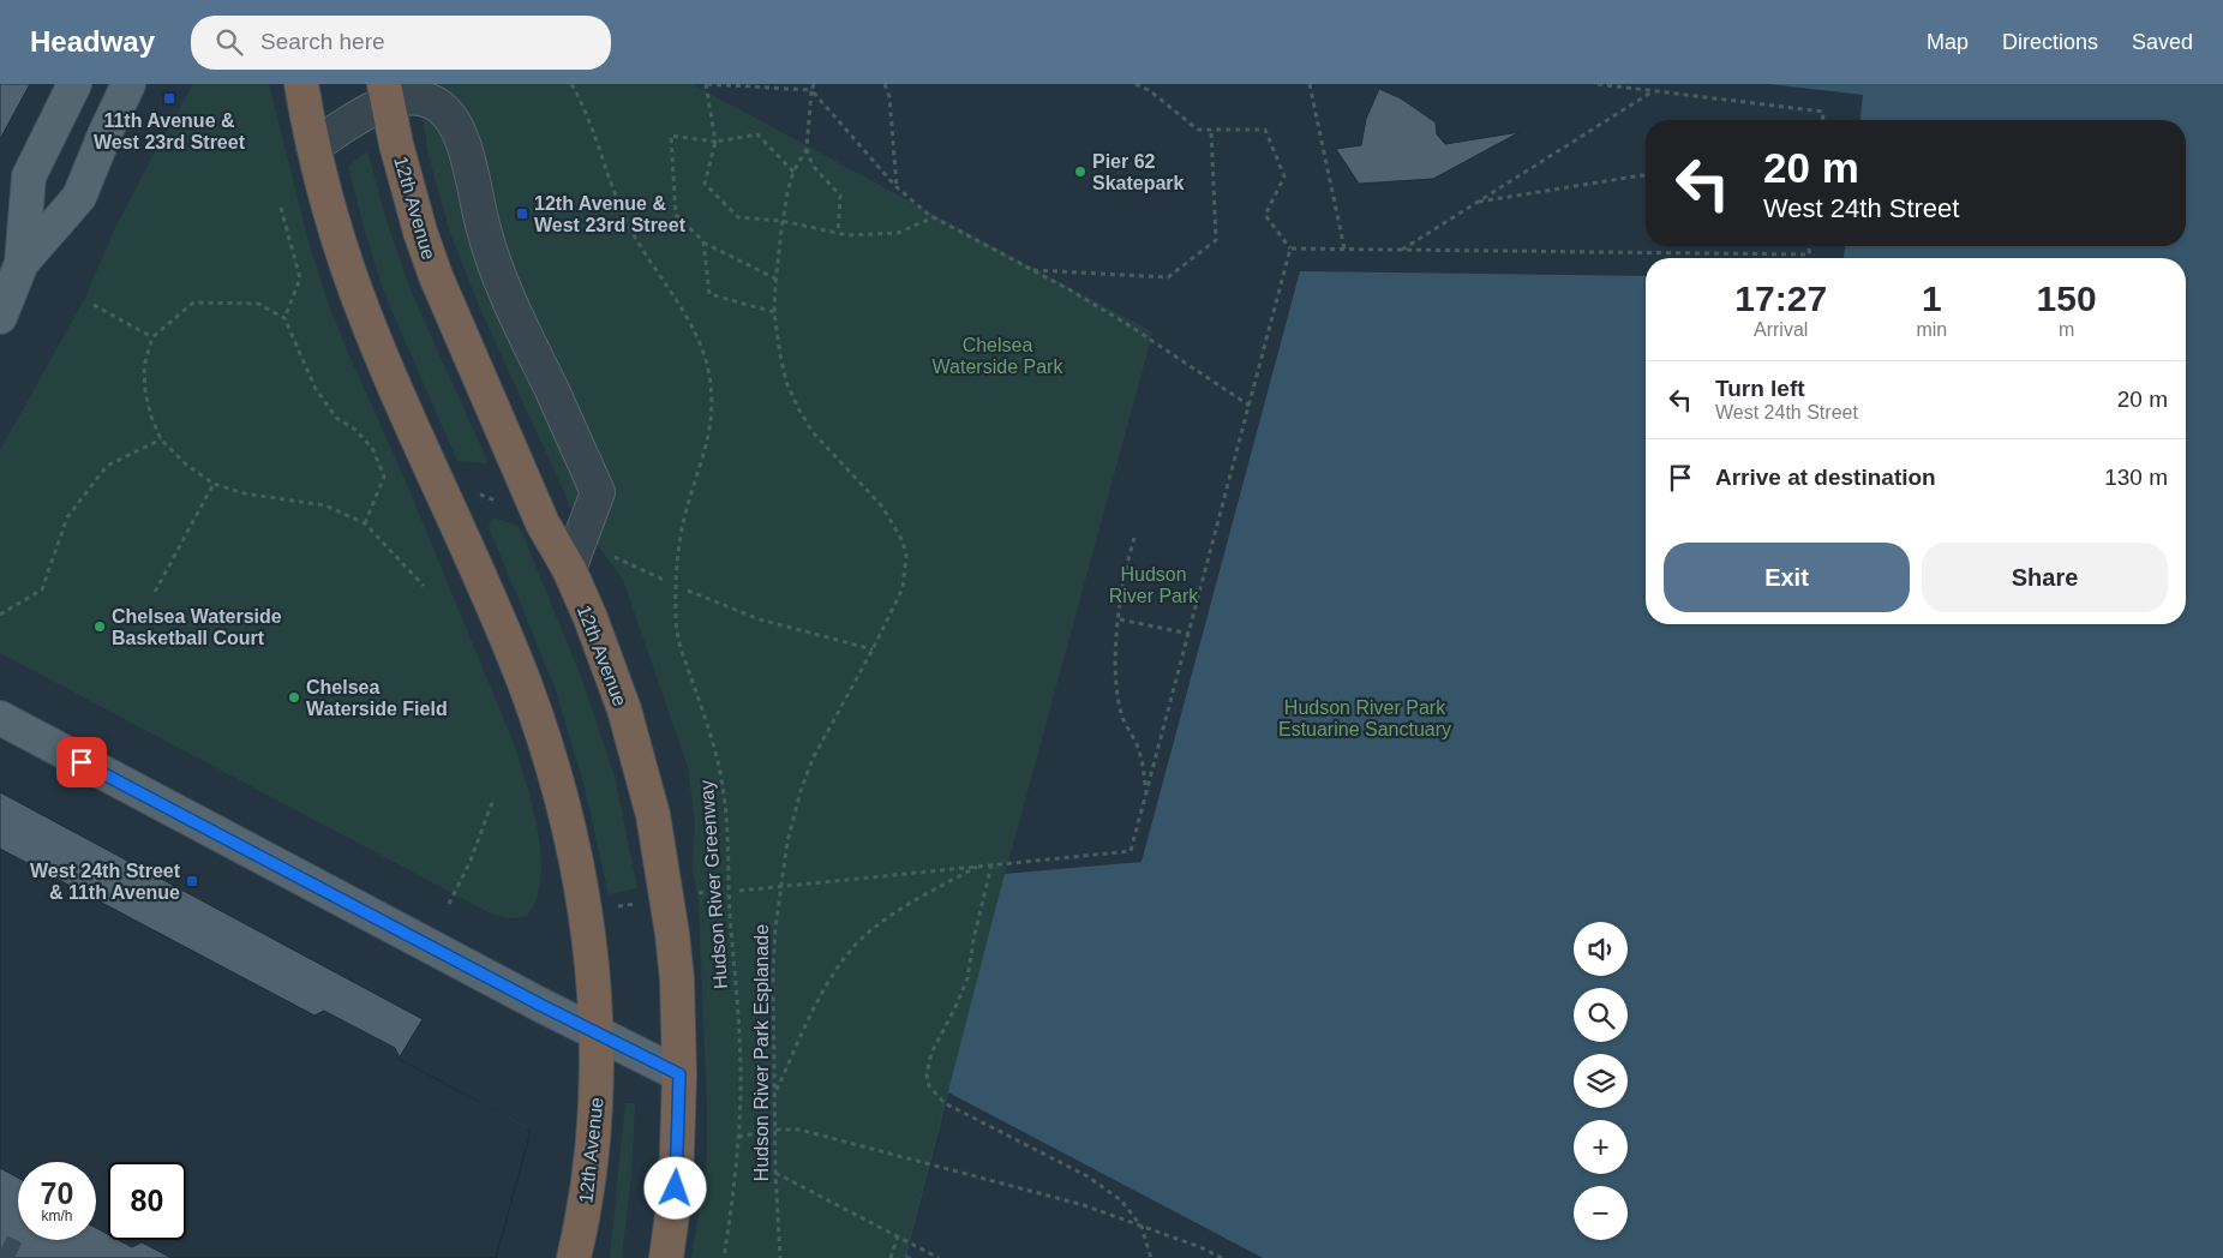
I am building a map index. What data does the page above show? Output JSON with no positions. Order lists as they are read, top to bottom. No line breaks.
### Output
{"streets":{"highway":["12th Avenue"],"path":["Hudson River Greenway","Hudson River Park Esplanade"]},"parks":["Chelsea Waterside Park","Hudson River Park","Hudson River Park Estuarine Sanctuary"],"places":{"transit":["11th Avenue & West 23rd Street","12th Avenue & West 23rd Street","West 24th Street & 11th Avenue"],"other":["Pier 62 Skatepark","Chelsea Waterside Basketball Court","Chelsea Waterside Field"]},"page":{"header":"Headway","search":"Search here","nav":["Map","Directions","Saved"],"turn":["20 m","West 24th Street"],"eta":["17:27","Arrival","1","min","150","m"],"list":[{"name":"Turn left","note":"West 24th Street","value":"20 m"},{"name":"Arrive at destination","value":"130 m"}],"buttons":["Exit","Share"],"map_buttons":["+","−"],"speed":"70 km/h","limit":"80"}}
